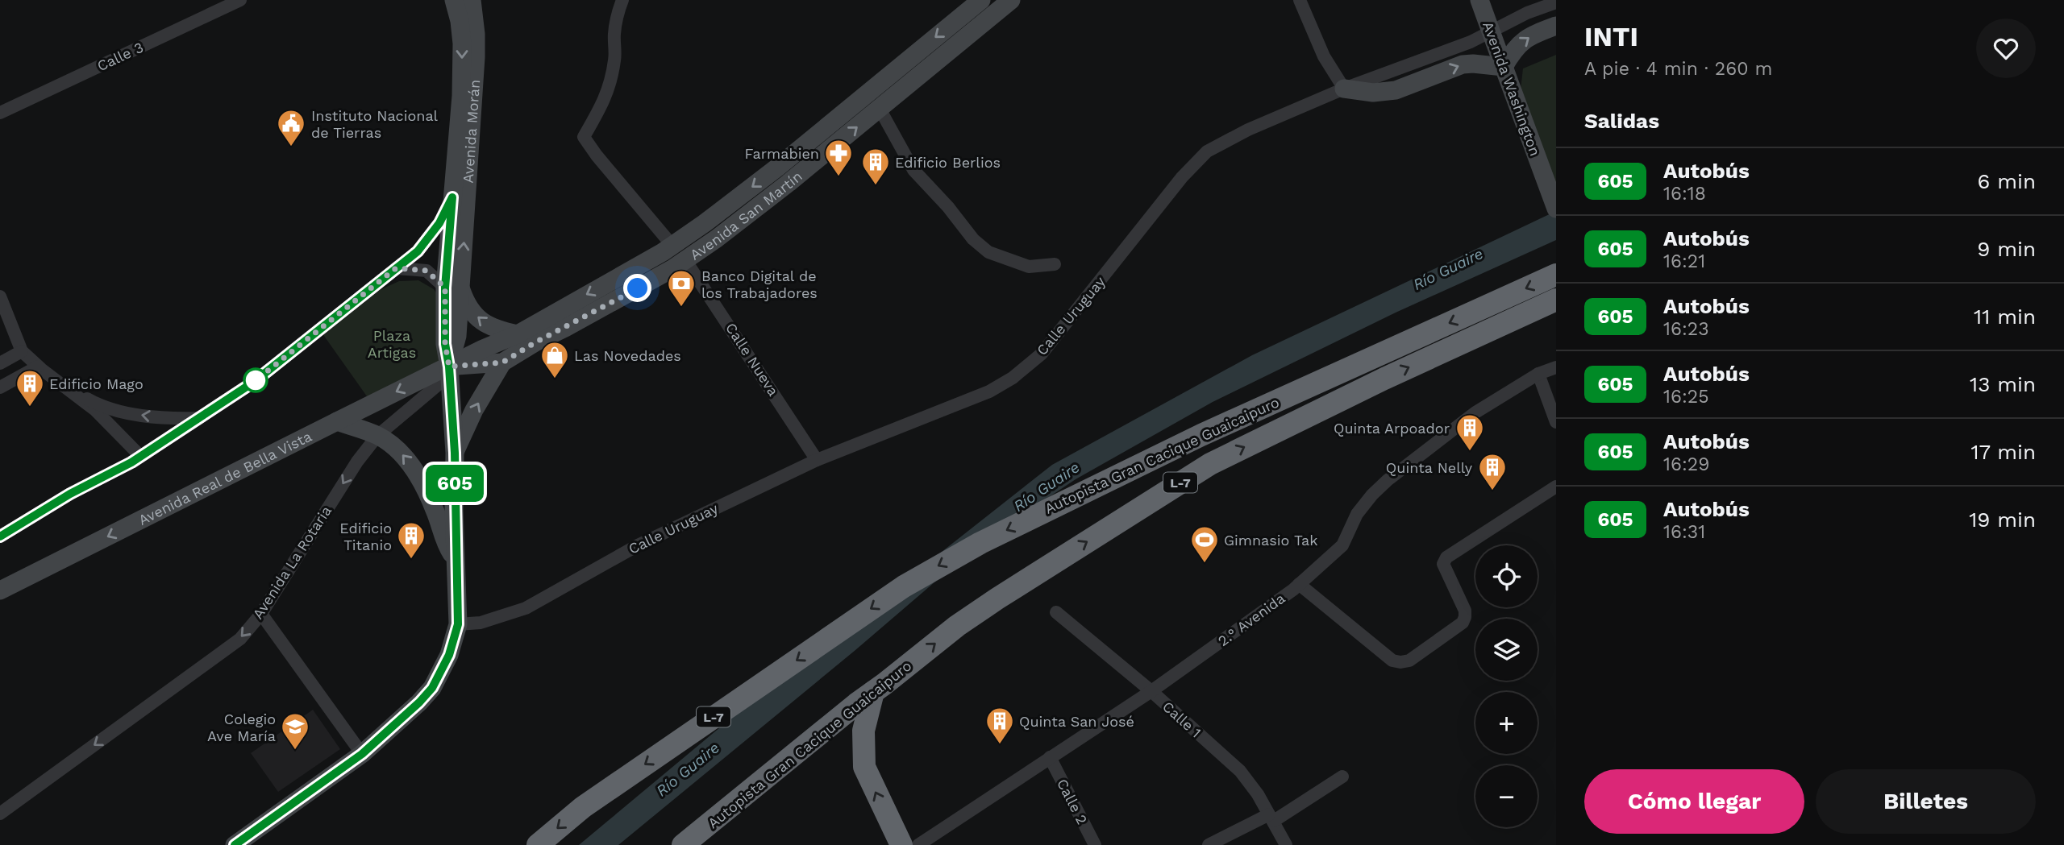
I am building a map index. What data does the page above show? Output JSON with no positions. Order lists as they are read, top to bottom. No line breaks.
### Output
{"streets":{"highway":["Autopista Gran Cacique Guaicaipuro","L-7"],"main road":["Avenida Washington","Avenida Morán","Avenida San Martín","Avenida Real de Bella Vista"],"street":["Calle 3","Calle Uruguay","Calle Nueva","Avenida La Rotaria","2.° Avenida","Calle 1","Calle 2"]},"crossings":[["Avenida Morán","Avenida San Martín"],["Avenida Morán","Calle Uruguay"],["Avenida Morán","Avenida Real de Bella Vista"],["Avenida Morán","Avenida La Rotaria"],["Avenida San Martín","Calle Nueva"],["Avenida San Martín","Avenida Real de Bella Vista"],["Avenida San Martín","Avenida La Rotaria"],["Calle Uruguay","Calle Nueva"],["Avenida Real de Bella Vista","Avenida La Rotaria"],["2.° Avenida","Calle 1"],["2.° Avenida","Calle 2"]],"one_way":["Avenida Real de Bella Vista","Avenida La Rotaria"],"water":["Río Guaire"],"parks":["Plaza Artigas"],"places":{"public building":["Instituto Nacional de Tierras"],"pharmacy":["Farmabien"],"building":["Edificio Berlios","Edificio Mago","Quinta Arpoador","Quinta Nelly","Edificio Titanio","Quinta San José"],"bank":["Banco Digital de los Trabajadores"],"shop":["Las Novedades"],"sports":["Gimnasio Tak"],"school or university":["Colegio Ave María"]},"lines":["bus line 605"],"page":{"on_map":"605","heading":[["INTI","A pie · 4 min · 260 m"],"Salidas"],"list":[{"mark":"605","name":"Autobús","note":"16:18","value":"6 min"},{"mark":"605","name":"Autobús","note":"16:21","value":"9 min"},{"mark":"605","name":"Autobús","note":"16:23","value":"11 min"},{"mark":"605","name":"Autobús","note":"16:25","value":"13 min"},{"mark":"605","name":"Autobús","note":"16:29","value":"17 min"},{"mark":"605","name":"Autobús","note":"16:31","value":"19 min"}],"map_buttons":["+","−"],"buttons":["Cómo llegar","Billetes"]}}
